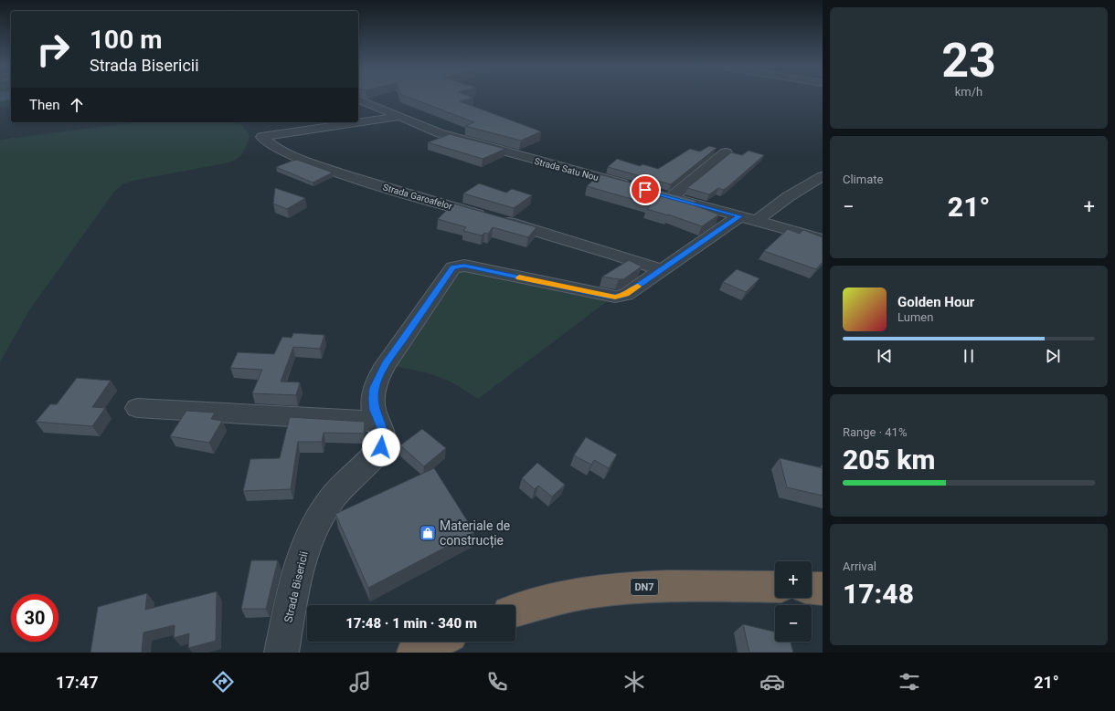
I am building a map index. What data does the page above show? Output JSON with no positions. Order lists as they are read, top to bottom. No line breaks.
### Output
{"streets":{"highway":["DN7"],"street":["Strada Satu Nou","Strada Garoafelor","Strada Bisericii"]},"crossings":[["Strada Satu Nou","Strada Garoafelor"],["Strada Garoafelor","Strada Bisericii"]],"places":{"shop":["Materiale de construcție"]},"page":{"tile":[["23","km/h"],"Climate",["Range · 41%","205 km"],["Arrival","17:48"]],"turn":["100 m","Strada Bisericii"],"then":"Then","heat":["−","21°","+"],"song":["Golden Hour","Lumen"],"map_buttons":["+","−"],"limit":"30","trip":"17:48 · 1 min · 340 m","tabs":["17:47","21°"]}}
